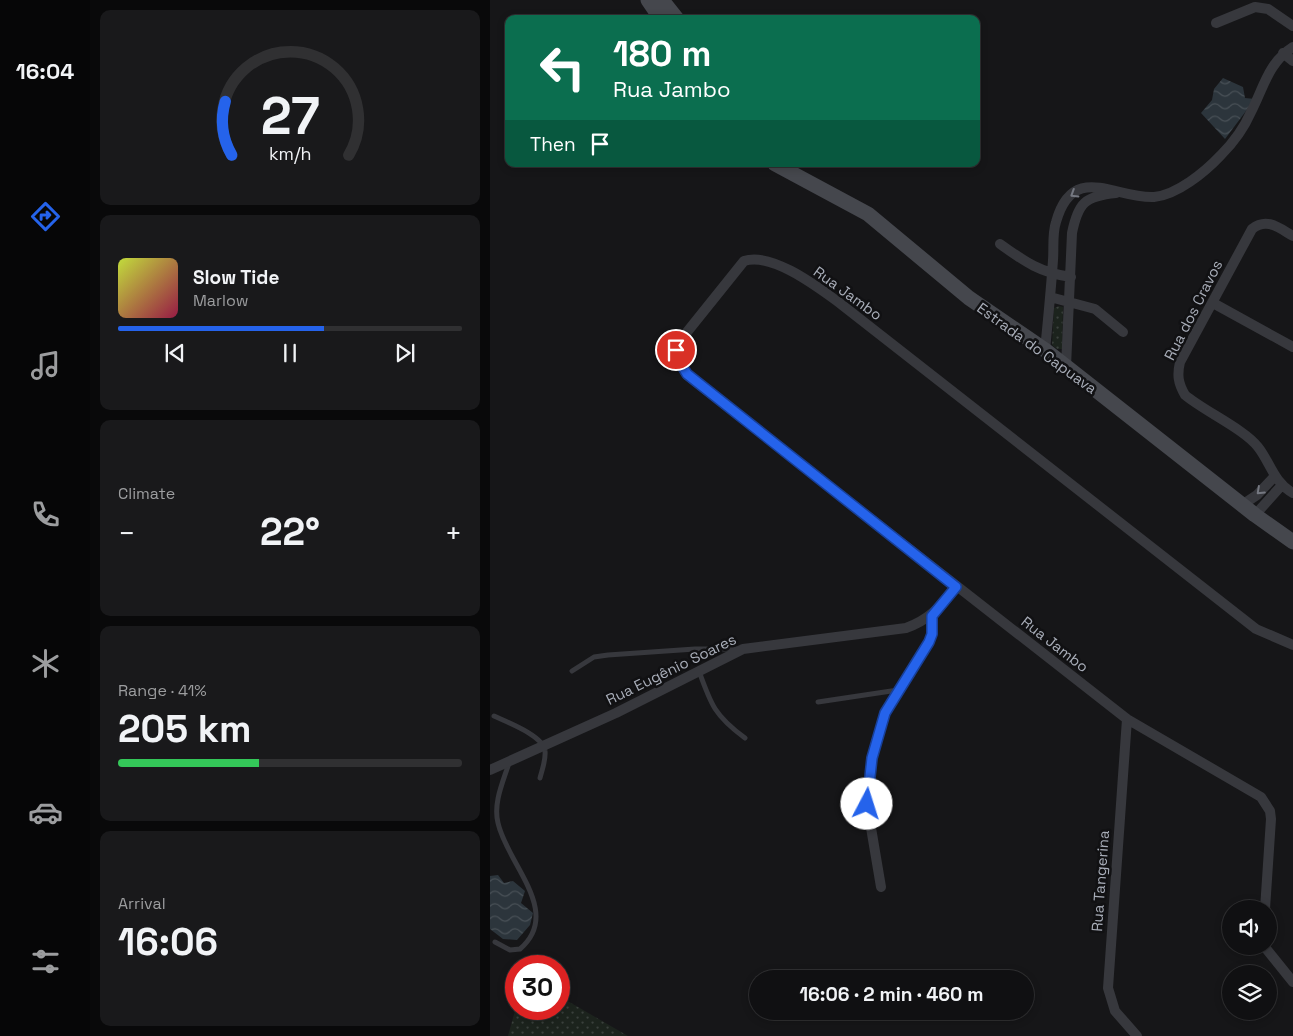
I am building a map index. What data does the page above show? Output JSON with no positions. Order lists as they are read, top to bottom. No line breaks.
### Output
{"streets":{"main road":["Estrada do Capuava"],"street":["Rua Jambo","Rua dos Cravos","Rua Eugênio Soares","Rua Tangerina"]},"crossings":[["Rua Jambo","Rua Tangerina"]],"page":{"tabs":"16:04","turn":["180 m","Rua Jambo"],"then":"Then","song":["Slow Tide","Marlow"],"tile":["Climate",["Range · 41%","205 km"],["Arrival","16:06"]],"heat":["−","22°","+"],"limit":"30","trip":"16:06 · 2 min · 460 m","gauge":["27","km/h"]}}
